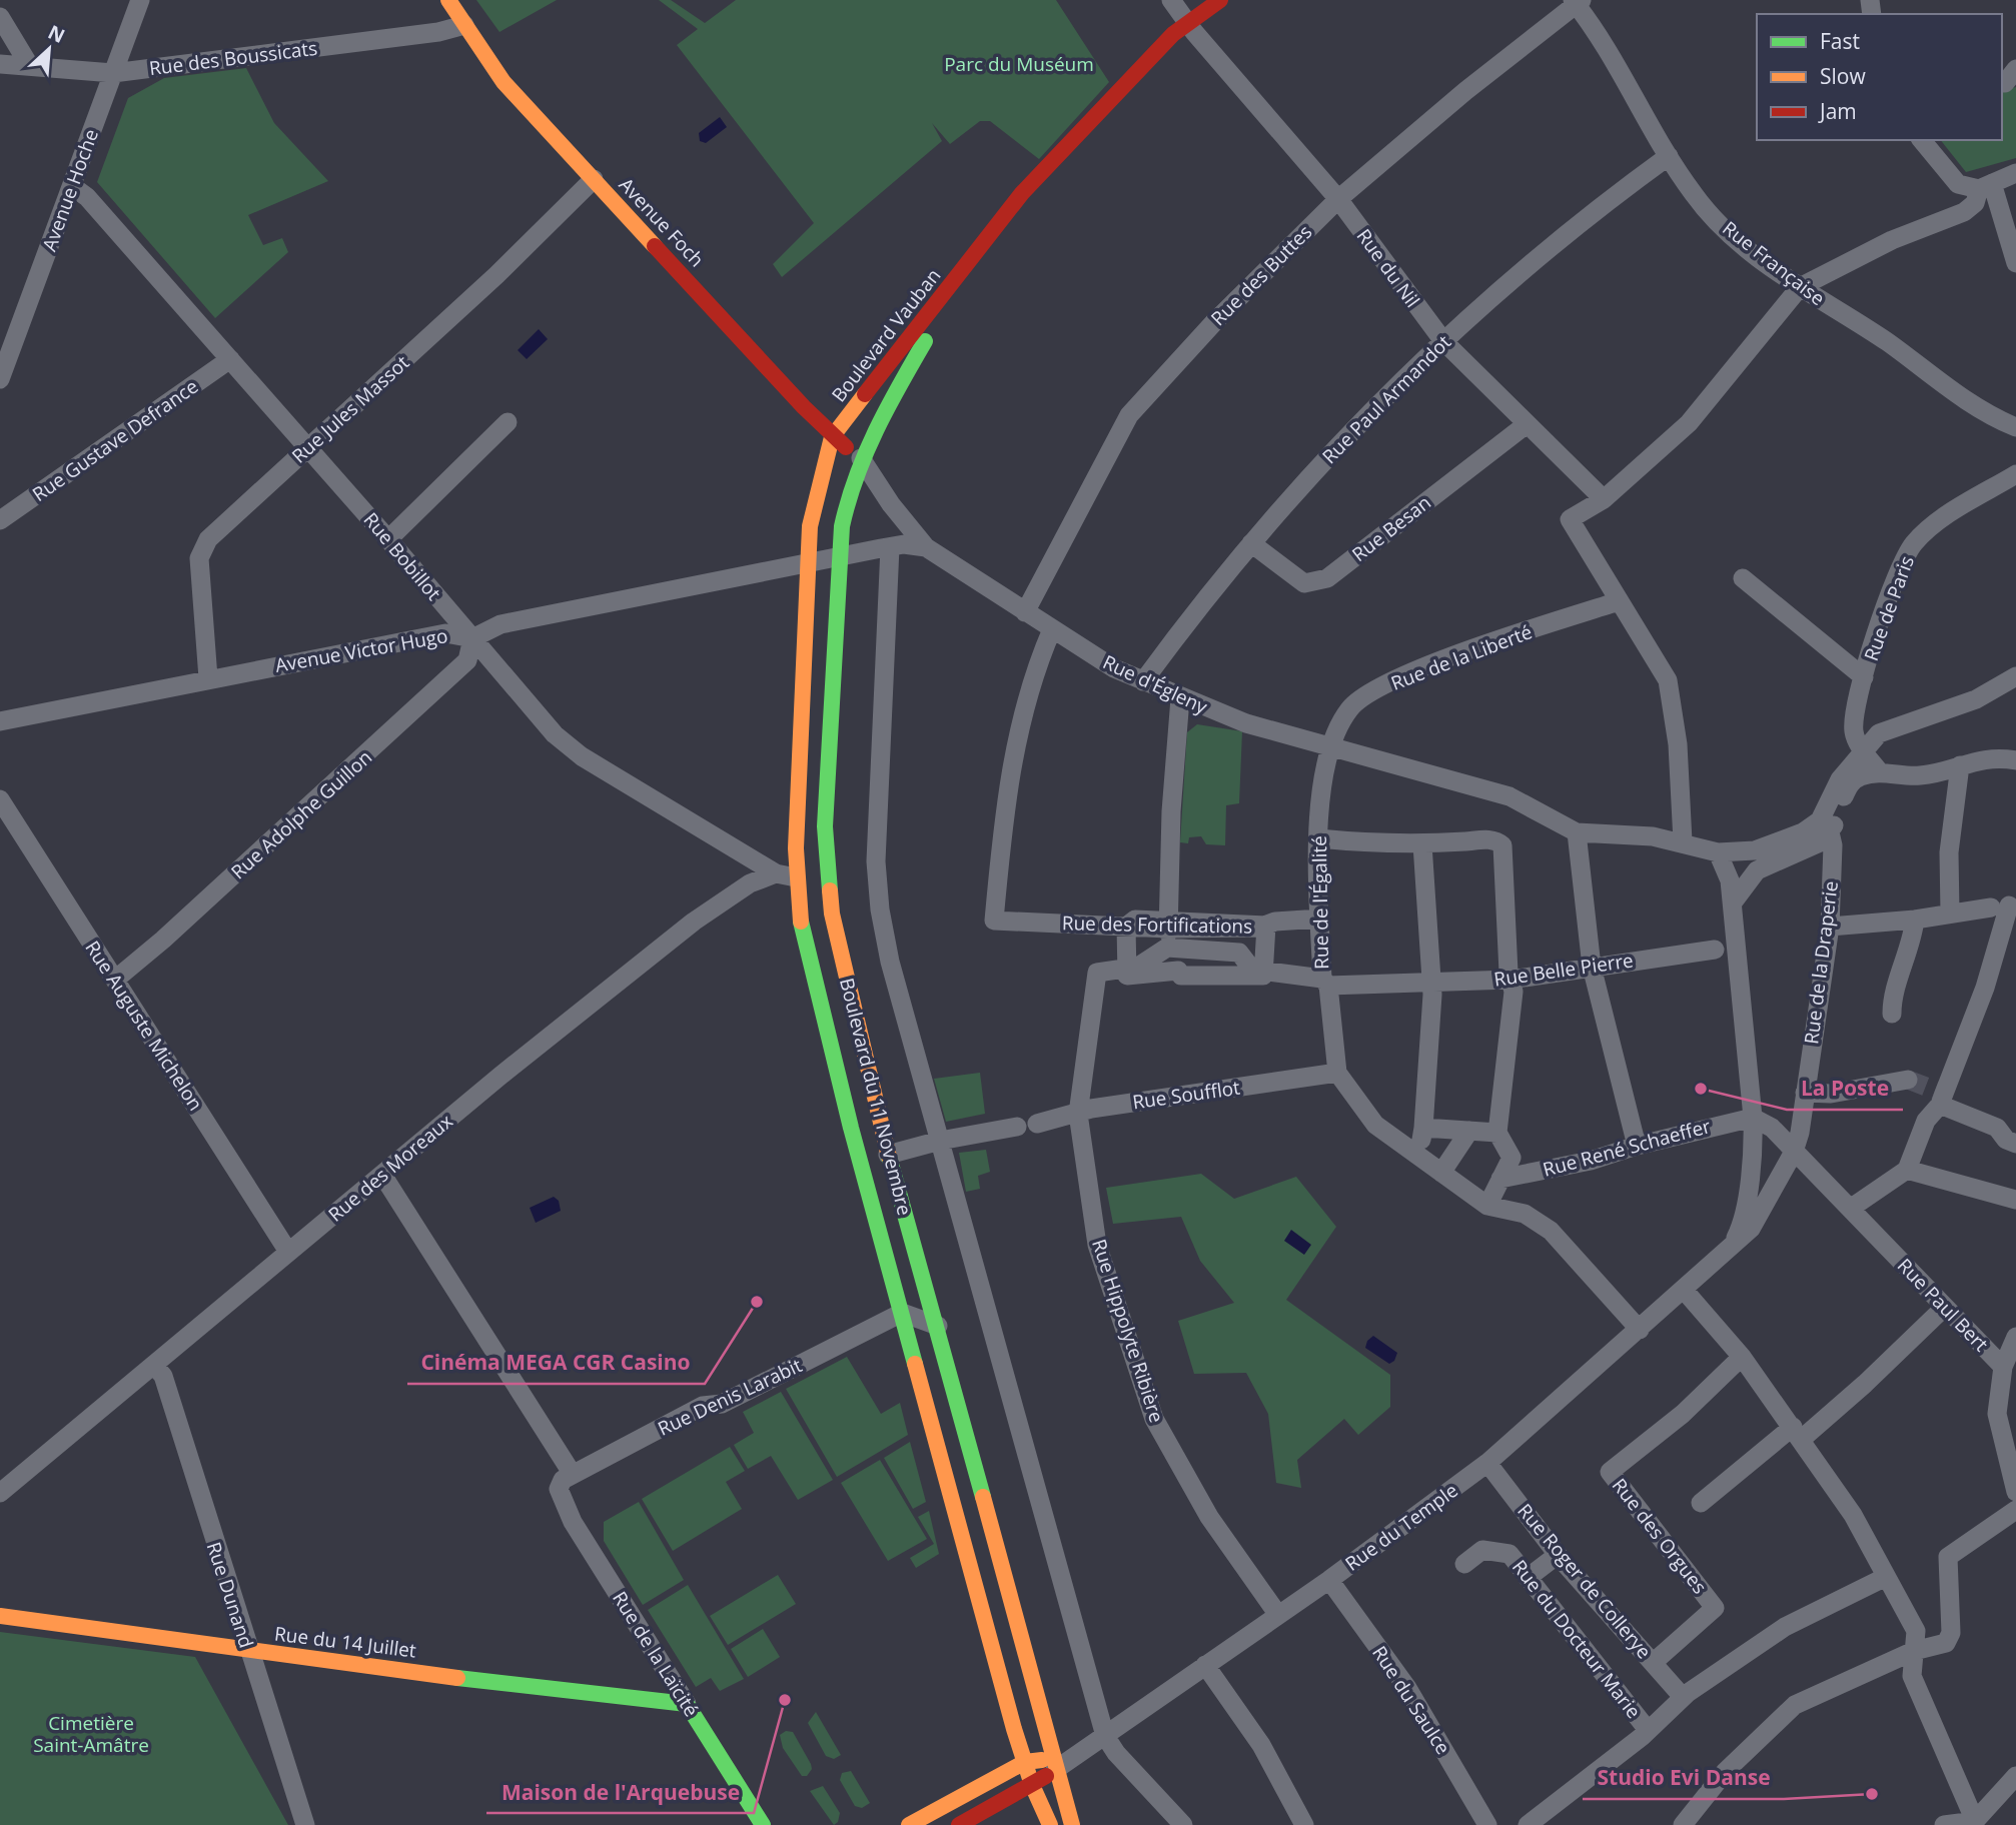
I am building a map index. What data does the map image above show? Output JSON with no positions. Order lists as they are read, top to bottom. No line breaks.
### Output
{"streets":{"main road":["Avenue Foch","Boulevard Vauban","Boulevard du 11 Novembre","Rue du 14 Juillet","Rue de la Laïcité"],"street":["Rue des Boussicats","Avenue Hoche","Rue Française","Rue du Nil","Rue des Buttes","Rue Paul Armandot","Rue Jules Massot","Rue Gustave Defrance","Rue Besan","Rue Bobillot","Rue de Paris","Avenue Victor Hugo","Rue de la Liberté","Rue d'Égleny","Rue Adolphe Guillon","Rue de l'Égalité","Rue des Fortifications","Rue de la Draperie","Rue Belle Pierre","Rue Auguste Michelon","Rue Soufflot","Rue René Schaeffer","Rue des Moreaux","Rue Paul Bert","Rue Hippolyte Ribière","Rue Denis Larabit","Rue du Temple","Rue des Orgues","Rue Roger de Collerye","Rue Dunand","Rue du Docteur Marie","Rue du Saulce"]},"crossings":[["Rue des Boussicats","Avenue Hoche"],["Rue des Boussicats","Avenue Foch"],["Avenue Hoche","Rue Bobillot"],["Avenue Foch","Boulevard Vauban"],["Avenue Foch","Rue Jules Massot"],["Avenue Foch","Rue d'Égleny"],["Avenue Foch","Boulevard du 11 Novembre"],["Rue Française","Rue des Buttes"],["Rue Française","Rue Paul Armandot"],["Rue du Nil","Rue des Buttes"],["Rue du Nil","Boulevard Vauban"],["Rue du Nil","Rue Paul Armandot"],["Rue du Nil","Rue Besan"],["Rue des Buttes","Rue d'Égleny"],["Boulevard Vauban","Boulevard du 11 Novembre"],["Rue Paul Armandot","Rue Besan"],["Rue Paul Armandot","Rue d'Égleny"],["Rue Jules Massot","Rue Bobillot"],["Rue Jules Massot","Avenue Victor Hugo"],["Rue Gustave Defrance","Rue Bobillot"],["Rue Bobillot","Avenue Victor Hugo"],["Rue Bobillot","Rue Adolphe Guillon"],["Rue Bobillot","Rue des Moreaux"],["Avenue Victor Hugo","Rue d'Égleny"],["Avenue Victor Hugo","Rue Adolphe Guillon"],["Avenue Victor Hugo","Boulevard du 11 Novembre"],["Rue de la Liberté","Rue d'Égleny"],["Rue de la Liberté","Rue de l'Égalité"],["Rue d'Égleny","Rue de l'Égalité"],["Rue d'Égleny","Rue des Fortifications"],["Rue d'Égleny","Boulevard du 11 Novembre"],["Rue Adolphe Guillon","Rue Auguste Michelon"],["Rue de l'Égalité","Rue des Fortifications"],["Rue de l'Égalité","Rue Belle Pierre"],["Rue de l'Égalité","Rue Soufflot"],["Rue de la Draperie","Rue Paul Bert"],["Rue de la Draperie","Rue du Temple"],["Rue Auguste Michelon","Rue des Moreaux"],["Rue Soufflot","Boulevard du 11 Novembre"],["Rue Soufflot","Rue Hippolyte Ribière"],["Boulevard du 11 Novembre","Rue Denis Larabit"],["Boulevard du 11 Novembre","Rue du Temple"],["Rue René Schaeffer","Rue Paul Bert"],["Rue des Moreaux","Rue Dunand"],["Rue Paul Bert","Rue du Temple"],["Rue Hippolyte Ribière","Rue du Temple"],["Rue Denis Larabit","Rue de la Laïcité"],["Rue du Temple","Rue Roger de Collerye"],["Rue du Temple","Rue du Saulce"],["Rue des Orgues","Rue Roger de Collerye"],["Rue Dunand","Rue du 14 Juillet"],["Rue du 14 Juillet","Rue de la Laïcité"]],"parks":["Parc du Muséum","Cimetière Saint-Amâtre"],"places":["La Poste","Cinéma MEGA CGR Casino","Maison de l'Arquebuse","Studio Evi Danse"],"legend":["Fast","Slow","Jam"],"north":"top right"}
